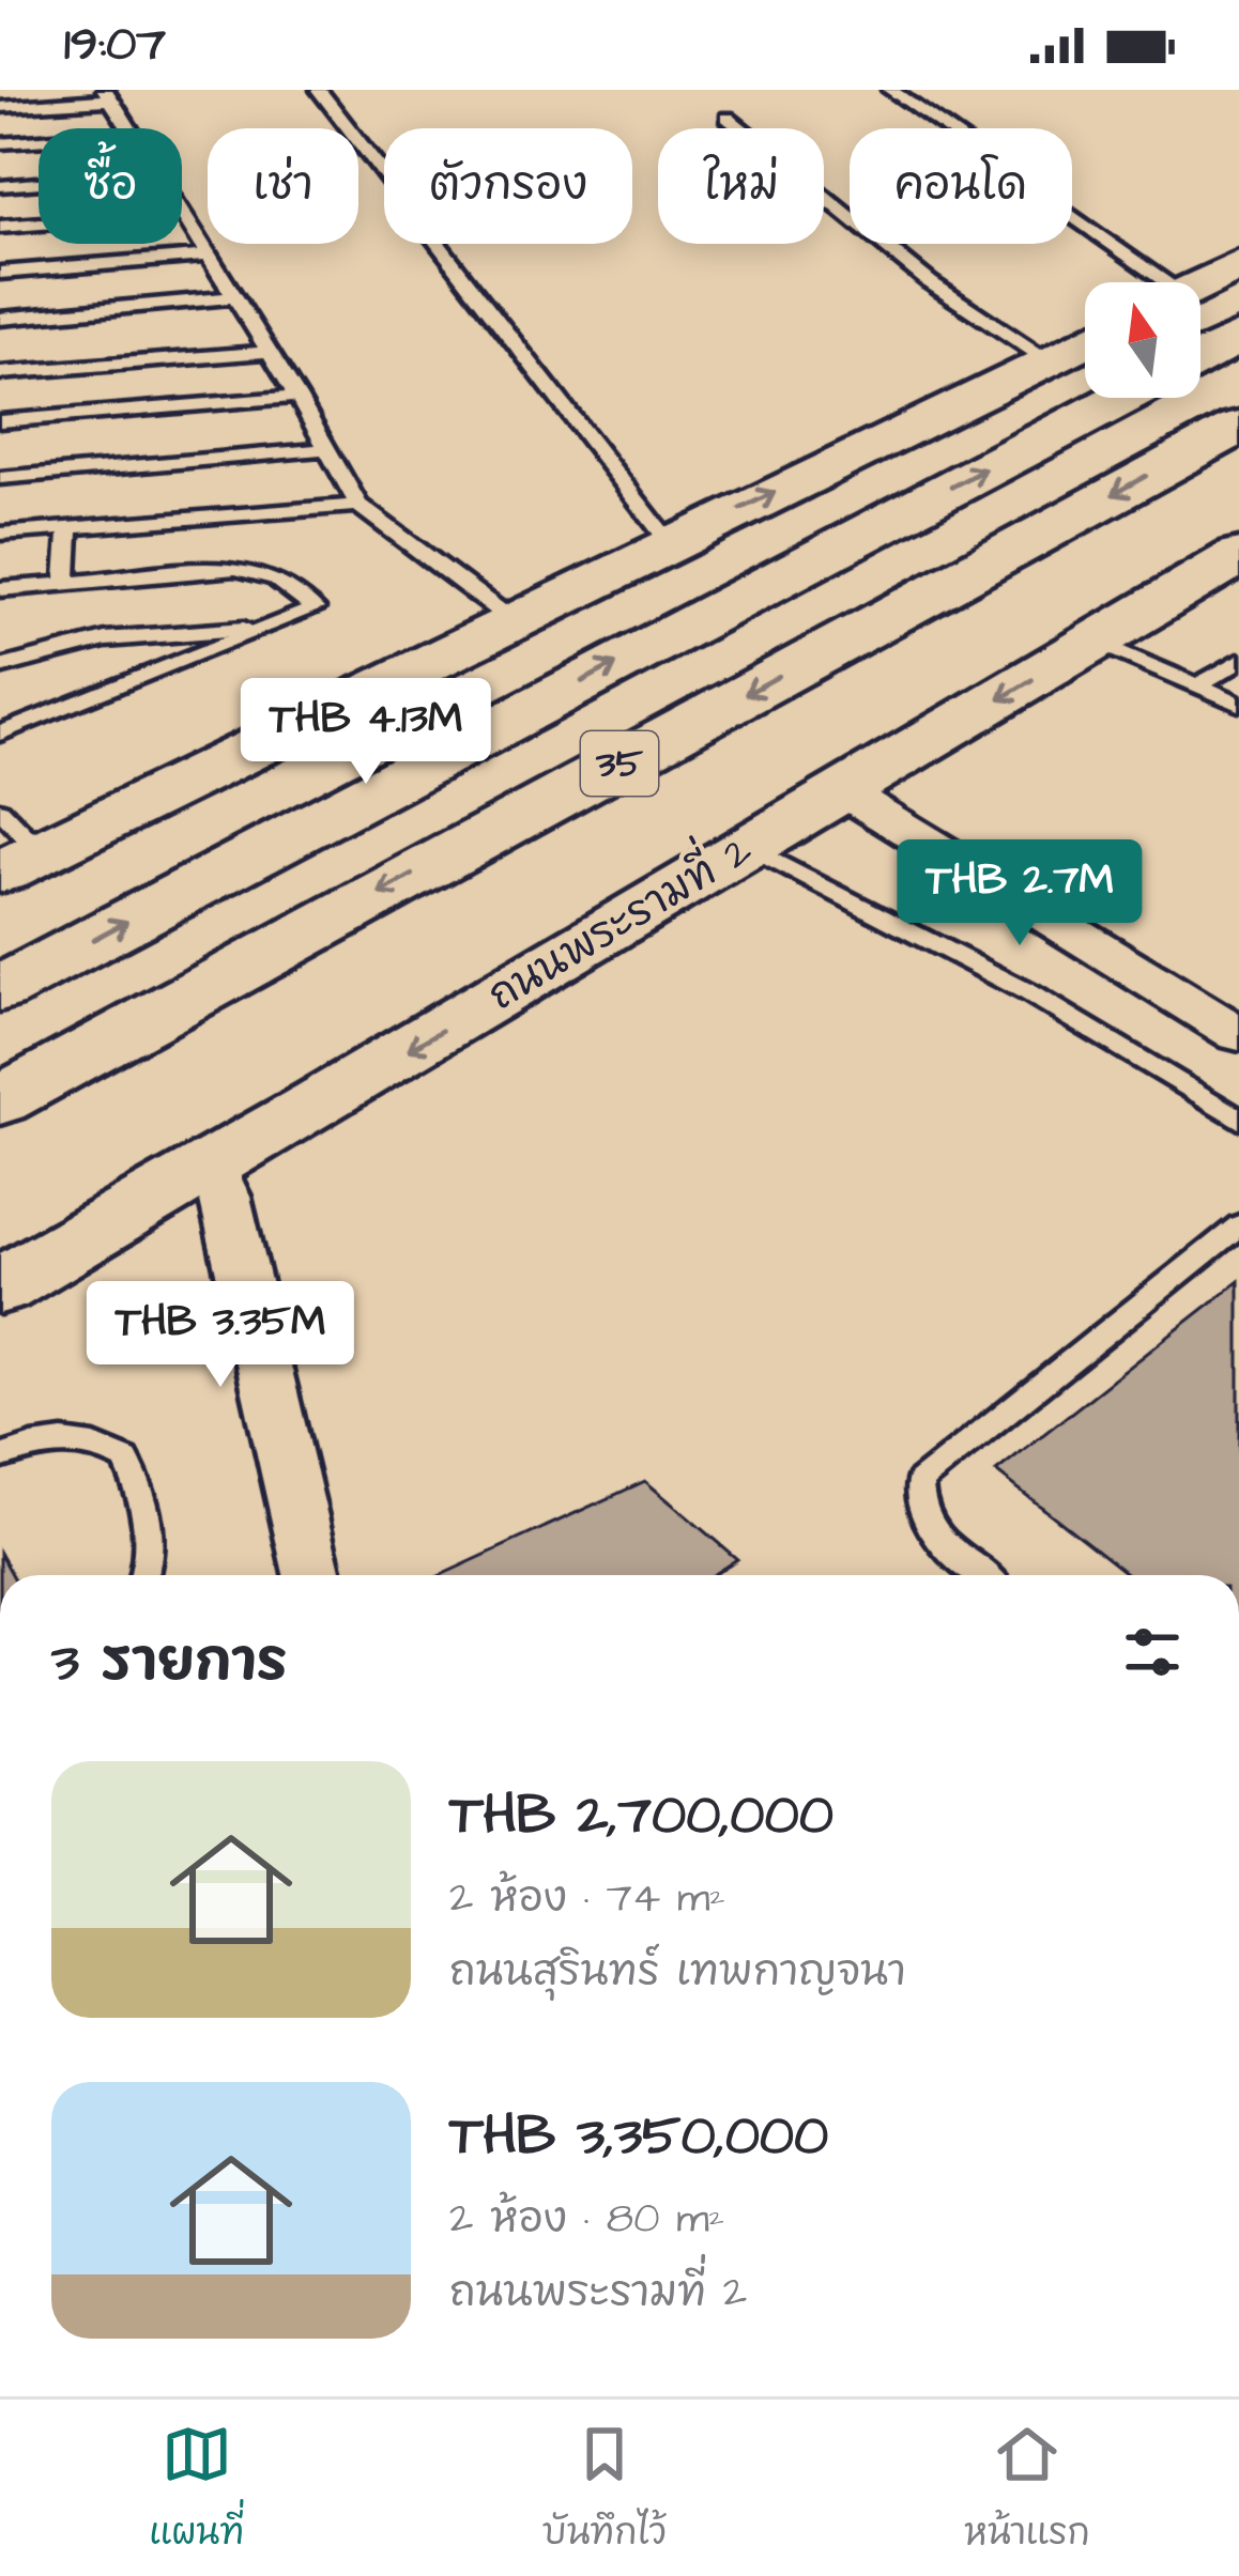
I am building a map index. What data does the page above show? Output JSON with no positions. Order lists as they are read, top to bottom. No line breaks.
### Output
{"streets":{"main road":["35","ถนนพระรามที่ 2"]},"north":"top","page":{"status":"19:07","chip":["ซื้อ","เช่า","ตัวกรอง","ใหม่","คอนโด"],"price":["THB 4.13M","THB 2.7M","THB 3.35M"],"heading":"3 รายการ","list":[{"name":"THB 2,700,000","note":"2 ห้อง · 74 m² · ถนนสุรินทร์ เทพกาญจนา"},{"name":"THB 3,350,000","note":"2 ห้อง · 80 m² · ถนนพระรามที่ 2"}],"tabs":["แผนที่","บันทึกไว้","หน้าแรก"]}}
